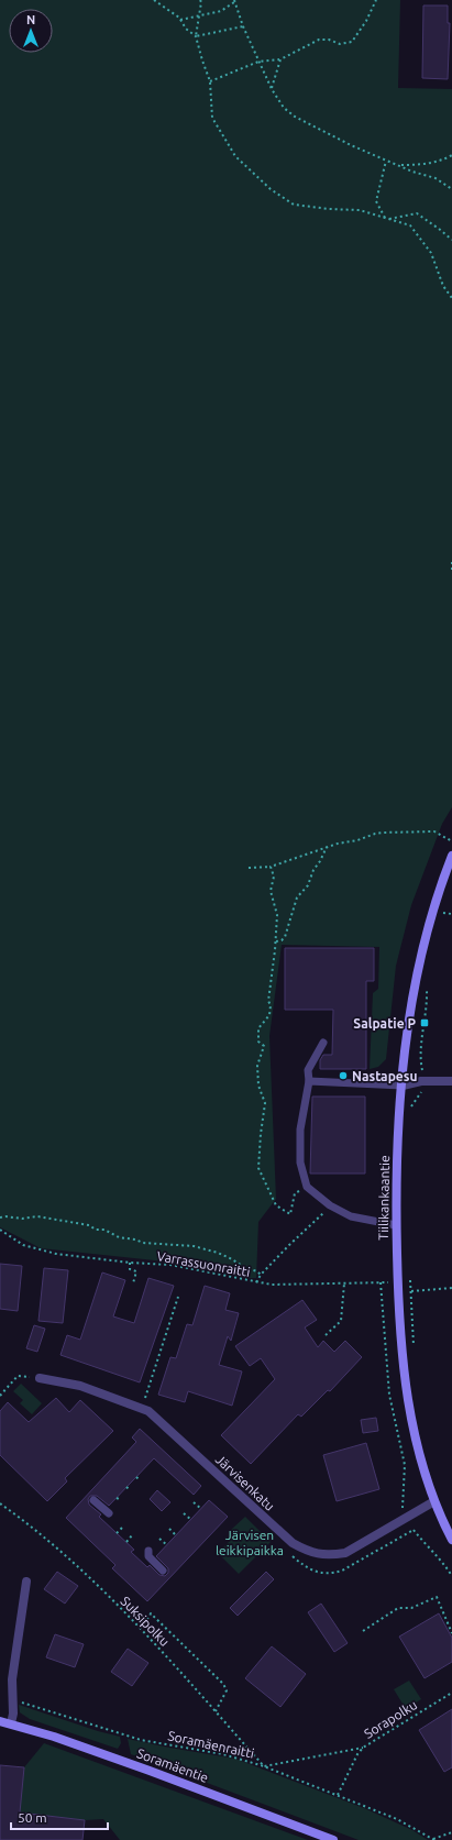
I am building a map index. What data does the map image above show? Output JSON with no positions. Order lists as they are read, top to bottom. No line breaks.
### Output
{"streets":{"street":["Tiilikankaantie","Järvisenkatu","Soramäentie"],"path":["Varrassuonraitti","Suksipolku","Sorapolku","Soramäenraitti"]},"crossings":[["Tiilikankaantie","Varrassuonraitti"],["Tiilikankaantie","Järvisenkatu"],["Suksipolku","Soramäenraitti"],["Sorapolku","Soramäenraitti"]],"parks":["Järvisen leikkipaikka"],"places":{"transit":["Salpatie P"],"other":["Nastapesu"]},"scale_bar":"50 m","north":"top"}
